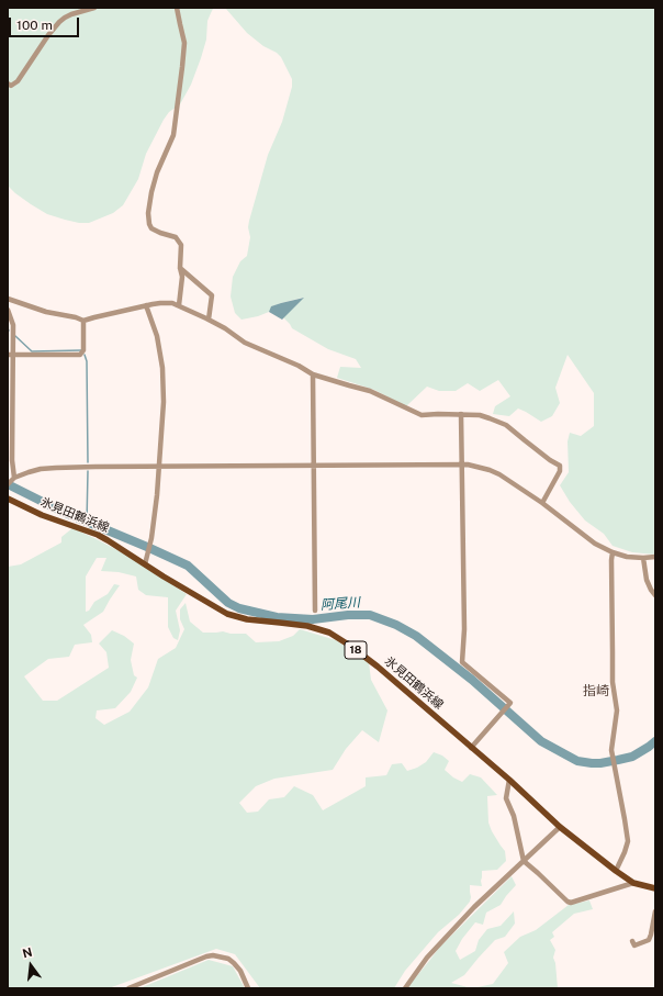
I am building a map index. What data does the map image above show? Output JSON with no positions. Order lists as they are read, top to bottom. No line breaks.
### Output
{"streets":{"main road":["氷見田鶴浜線","18"]},"districts":["指崎"],"water":["阿尾川"],"scale_bar":"100 m","north":"top"}
